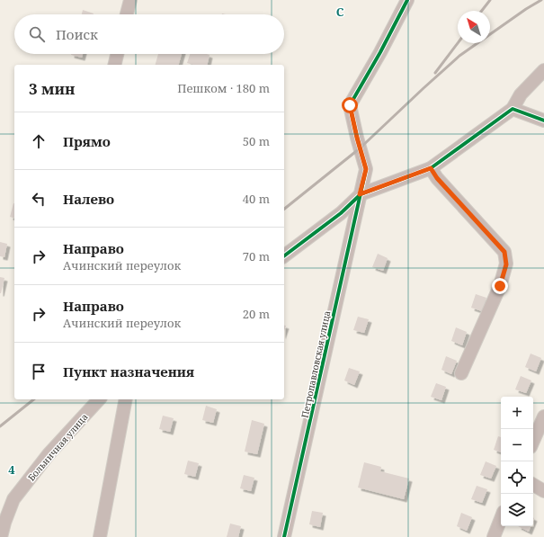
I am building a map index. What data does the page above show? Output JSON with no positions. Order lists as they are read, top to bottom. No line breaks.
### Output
{"streets":{"street":["Петропавловская улица","Больничная улица"]},"north":"top left","page":{"search":"Поиск","heading":["3 мин","Пешком · 180 m"],"list":[["Прямо","50 m"],["Налево","40 m"],["Направо","Ачинский переулок","70 m"],["Направо","Ачинский переулок","20 m"],"Пункт назначения"],"map_buttons":["+","−"]},"grid":{"columns":["C"],"rows":["4"]}}
